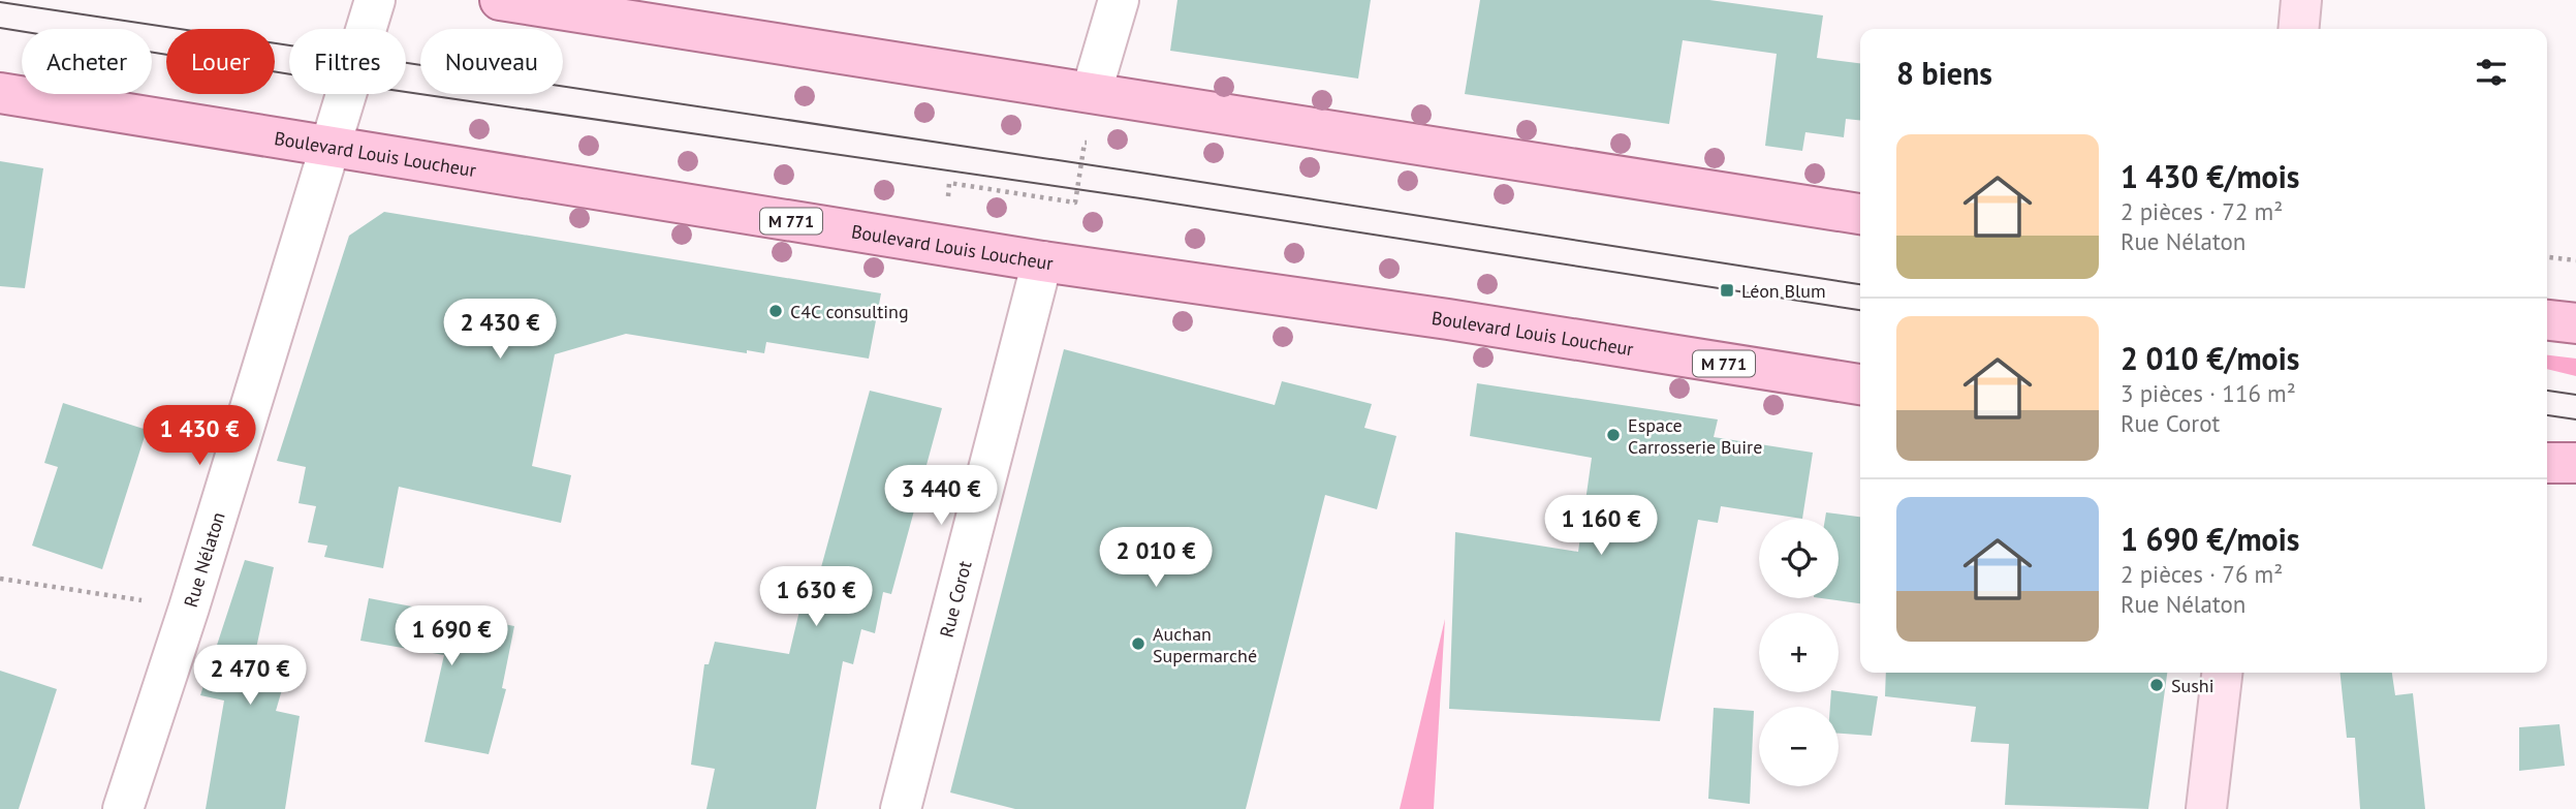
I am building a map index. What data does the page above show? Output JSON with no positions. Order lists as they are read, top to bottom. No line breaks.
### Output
{"streets":{"main road":["Boulevard Louis Loucheur","M 771"],"street":["Rue Nélaton","Rue Corot"]},"crossings":[["Boulevard Louis Loucheur","Rue Nélaton"],["Boulevard Louis Loucheur","Rue Corot"]],"places":{"transit":["Léon Blum"],"other":["C4C consulting","Espace Carrosserie Buire","Auchan Supermarché","Sushi"]},"page":{"chip":["Acheter","Louer","Filtres","Nouveau"],"heading":"8 biens","list":[{"name":"1 430 €/mois","note":"2 pièces · 72 m² · Rue Nélaton"},{"name":"2 010 €/mois","note":"3 pièces · 116 m² · Rue Corot"},{"name":"1 690 €/mois","note":"2 pièces · 76 m² · Rue Nélaton"}],"price":["2 430 €","1 430 €","3 440 €","1 160 €","2 010 €","1 630 €","1 690 €","2 470 €"],"map_buttons":["+","−"]}}
